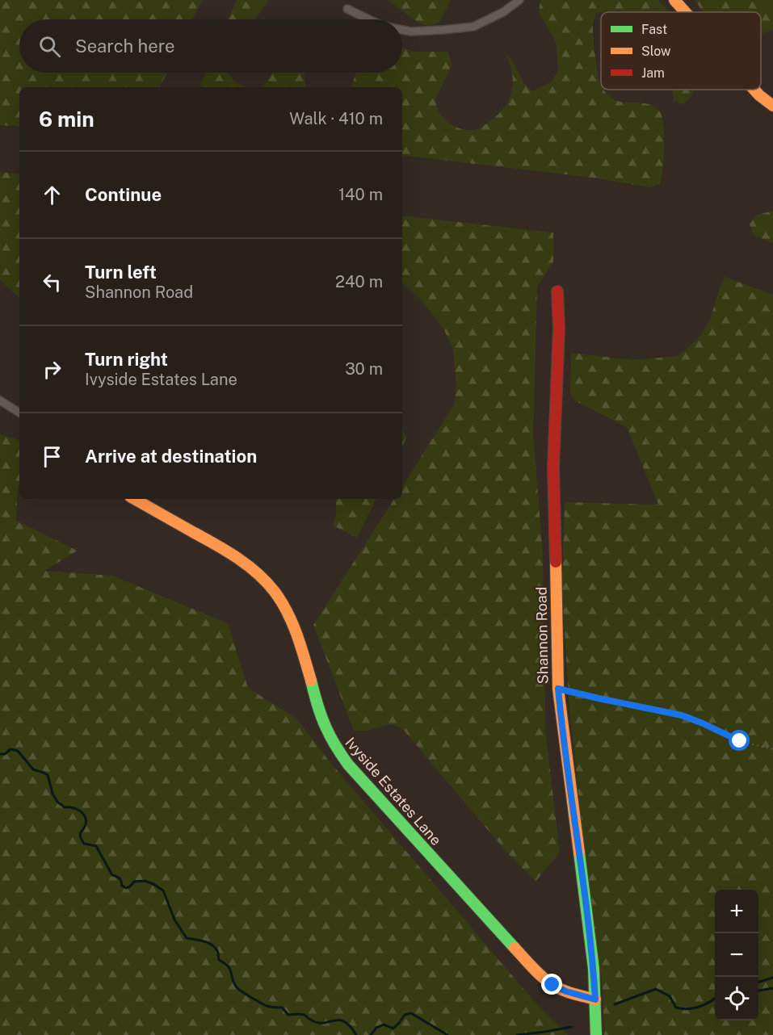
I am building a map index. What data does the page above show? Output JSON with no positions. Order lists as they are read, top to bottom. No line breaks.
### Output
{"streets":{"street":["Shannon Road","Ivyside Estates Lane"]},"crossings":[["Shannon Road","Ivyside Estates Lane"]],"legend":["Fast","Slow","Jam"],"page":{"search":"Search here","heading":["6 min","Walk · 410 m"],"list":[["Continue","140 m"],["Turn left","Shannon Road","240 m"],["Turn right","Ivyside Estates Lane","30 m"],"Arrive at destination"],"map_buttons":["+","−"]}}
